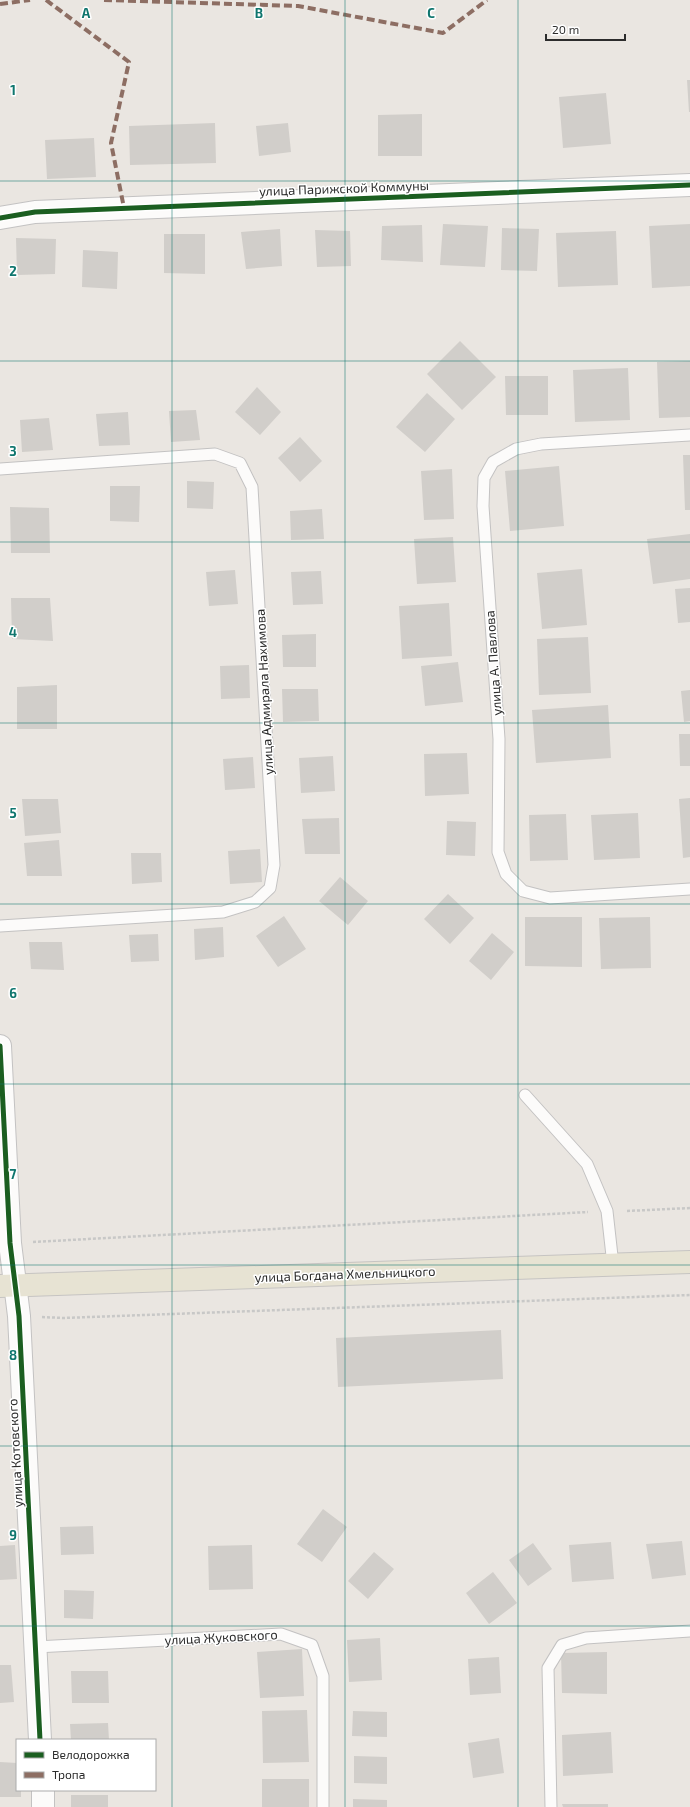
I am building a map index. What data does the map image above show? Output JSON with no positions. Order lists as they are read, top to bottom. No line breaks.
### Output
{"streets":{"main road":["улица Богдана Хмельницкого"],"street":["улица Парижской Коммуны","улица Котовского"],"lane":["улица А. Павлова","улица Адмирала Нахимова","улица Жуковского"]},"crossings":[["улица Богдана Хмельницкого","улица Котовского"],["улица Котовского","улица Жуковского"]],"legend":["Велодорожка","Тропа"],"scale_bar":"20 m","grid":{"columns":["A","B","C"],"rows":["1","2","3","4","5","6","7","8","9"]}}
